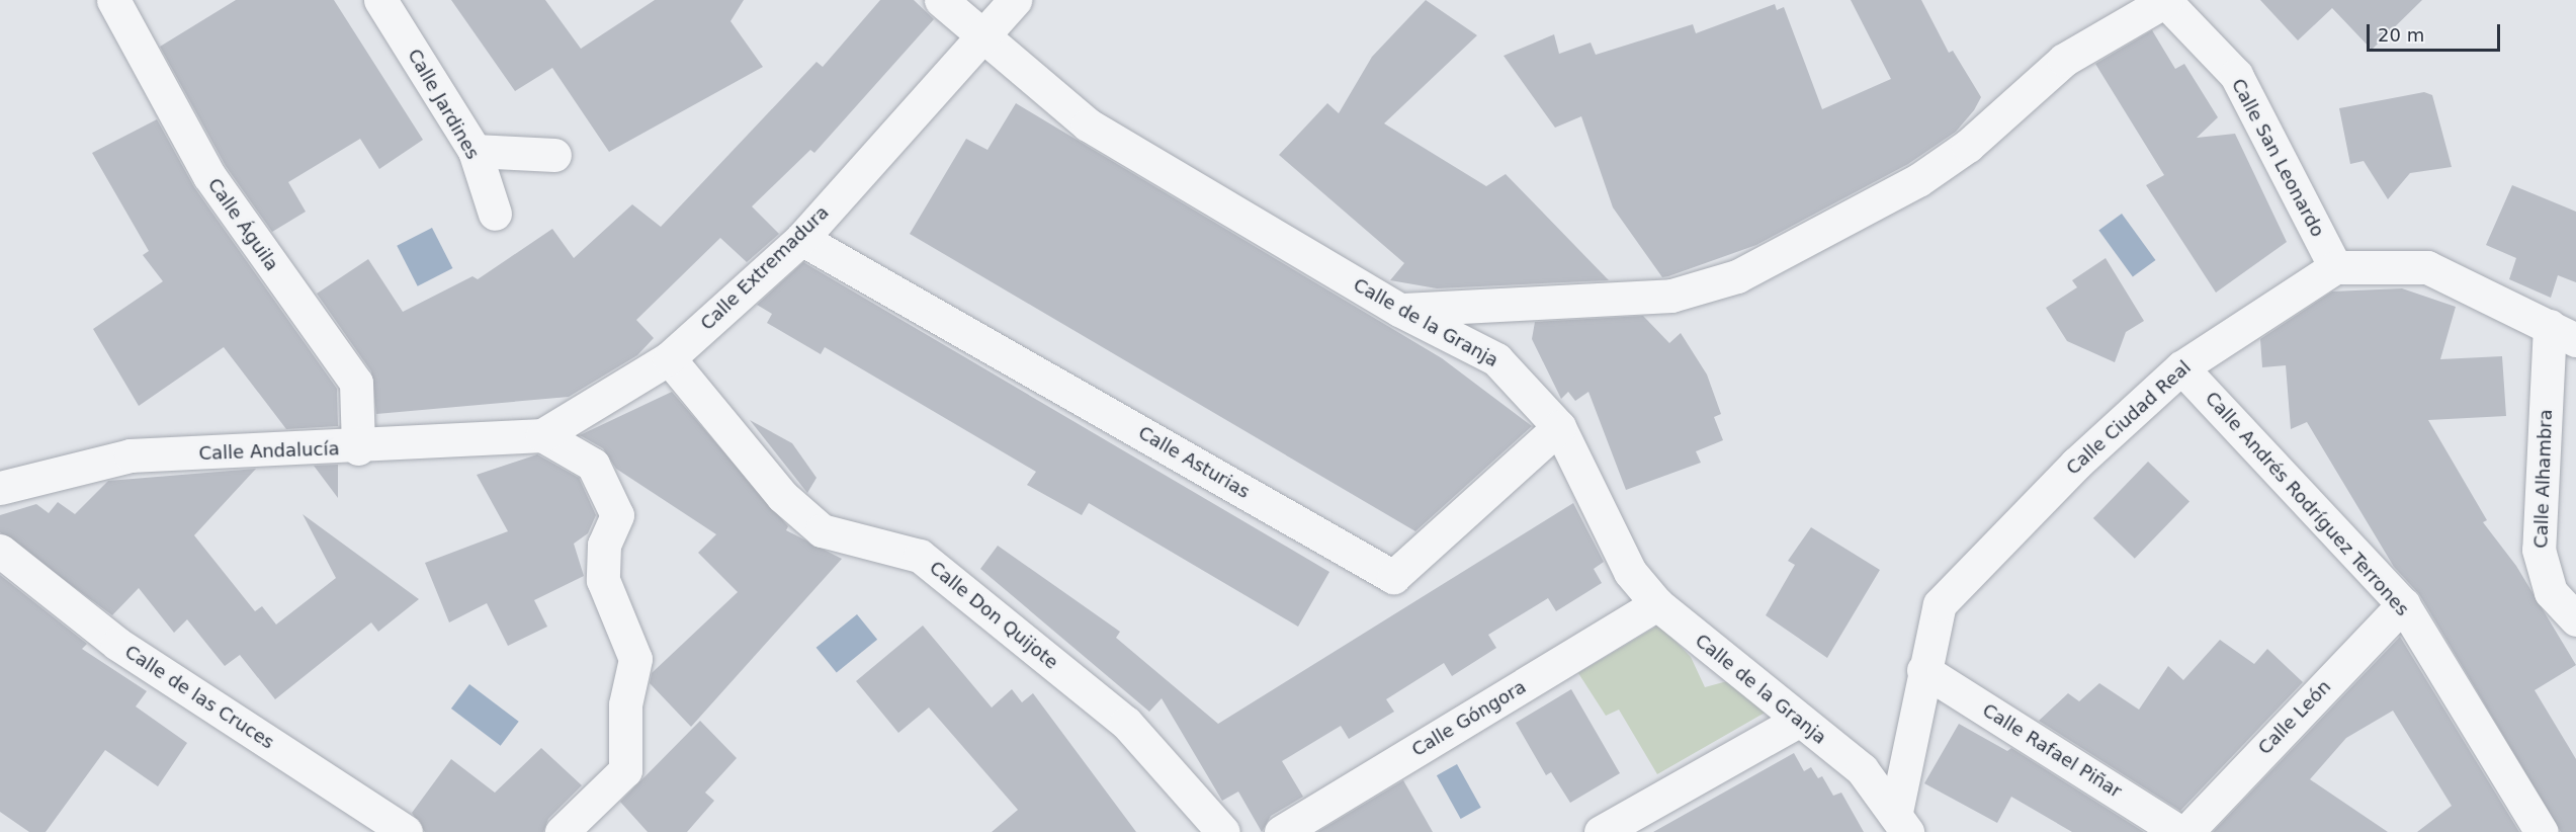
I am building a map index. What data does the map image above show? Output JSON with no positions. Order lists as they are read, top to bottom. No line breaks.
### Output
{"streets":{"street":["Calle Jardines","Calle San Leonardo","Calle Águila","Calle Extremadura","Calle de la Granja","Calle Ciudad Real","Calle Andalucía","Calle Asturias","Calle Alhambra","Calle Andrés Rodríguez Terrones","Calle Don Quijote","Calle de las Cruces","Calle León","Calle Góngora","Calle Rafael Piñar"]},"crossings":[["Calle San Leonardo","Calle Ciudad Real"],["Calle Águila","Calle Andalucía"],["Calle Extremadura","Calle de la Granja"],["Calle Extremadura","Calle Andalucía"],["Calle Extremadura","Calle Asturias"],["Calle Extremadura","Calle Don Quijote"],["Calle de la Granja","Calle Ciudad Real"],["Calle de la Granja","Calle Asturias"],["Calle de la Granja","Calle Góngora"],["Calle Ciudad Real","Calle Andrés Rodríguez Terrones"],["Calle Ciudad Real","Calle Rafael Piñar"],["Calle Andrés Rodríguez Terrones","Calle León"]],"scale_bar":"20 m"}
